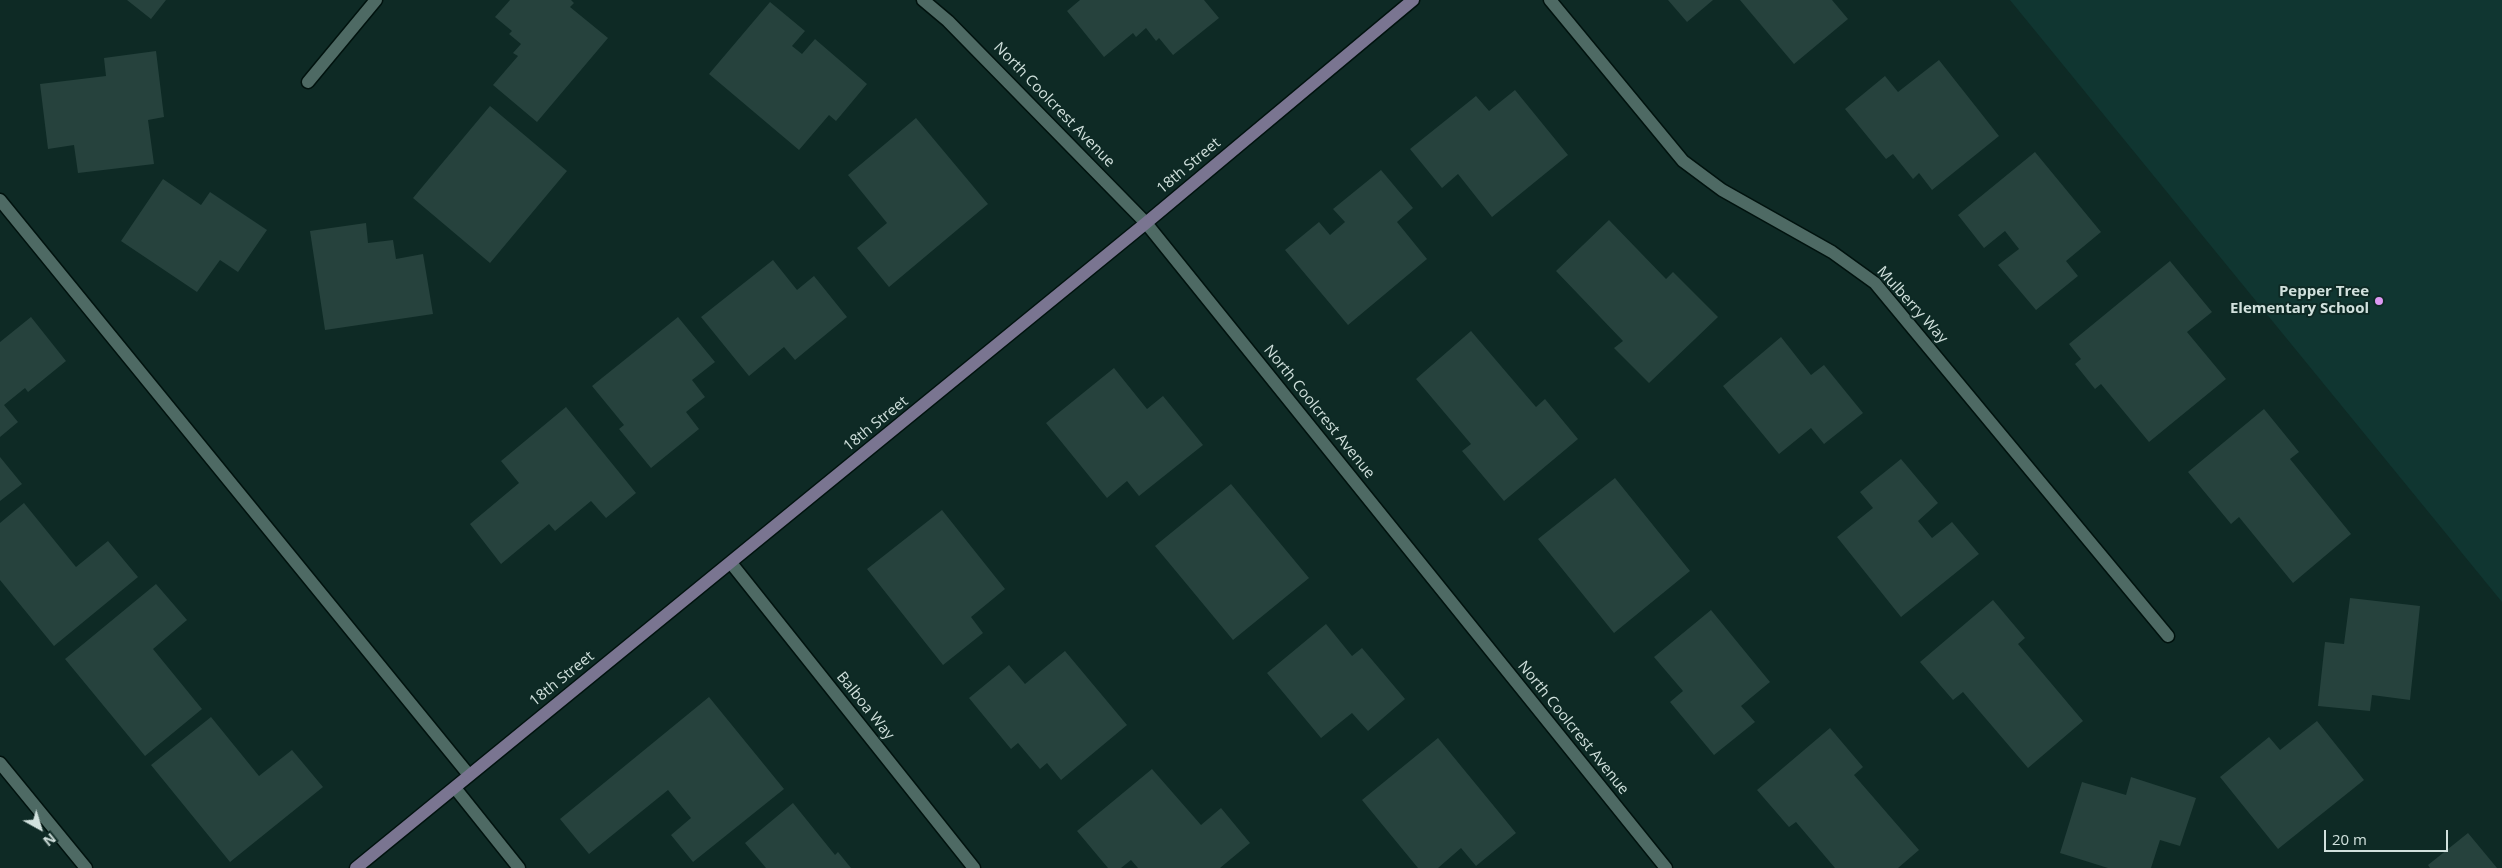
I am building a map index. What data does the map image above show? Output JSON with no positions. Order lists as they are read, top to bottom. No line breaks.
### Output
{"streets":{"main road":["18th Street"],"street":["North Coolcrest Avenue","Mulberry Way","Balboa Way"]},"crossings":[["North Coolcrest Avenue","18th Street"],["18th Street","Balboa Way"]],"places":["Pepper Tree Elementary School"],"scale_bar":"20 m","north":"bottom right"}
